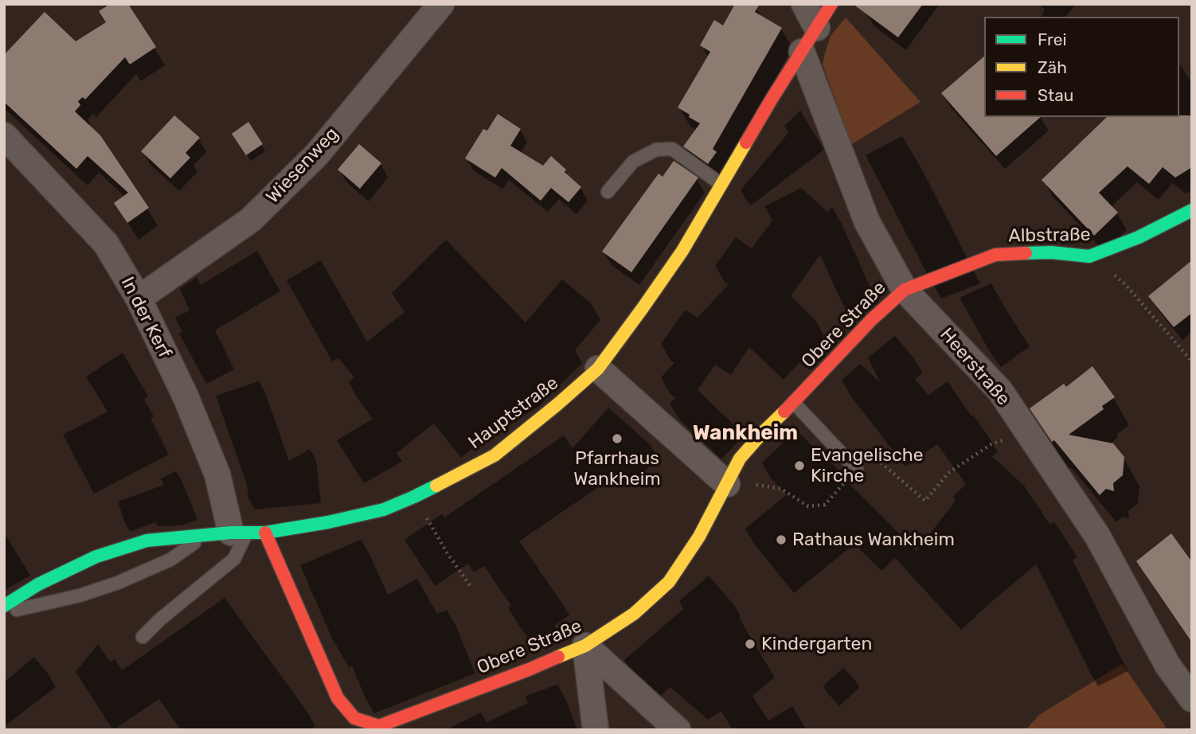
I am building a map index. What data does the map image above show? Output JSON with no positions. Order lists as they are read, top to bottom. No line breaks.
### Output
{"streets":{"street":["Wiesenweg","Albstraße","In der Kerf","Obere Straße","Heerstraße","Hauptstraße"]},"crossings":[["Wiesenweg","In der Kerf"],["Albstraße","Obere Straße"],["Albstraße","Heerstraße"],["In der Kerf","Hauptstraße"],["Obere Straße","Heerstraße"],["Obere Straße","Hauptstraße"],["Heerstraße","Hauptstraße"]],"districts":["Wankheim"],"places":["Pfarrhaus Wankheim","Evangelische Kirche","Rathaus Wankheim","Kindergarten"],"legend":["Frei","Zäh","Stau"]}
